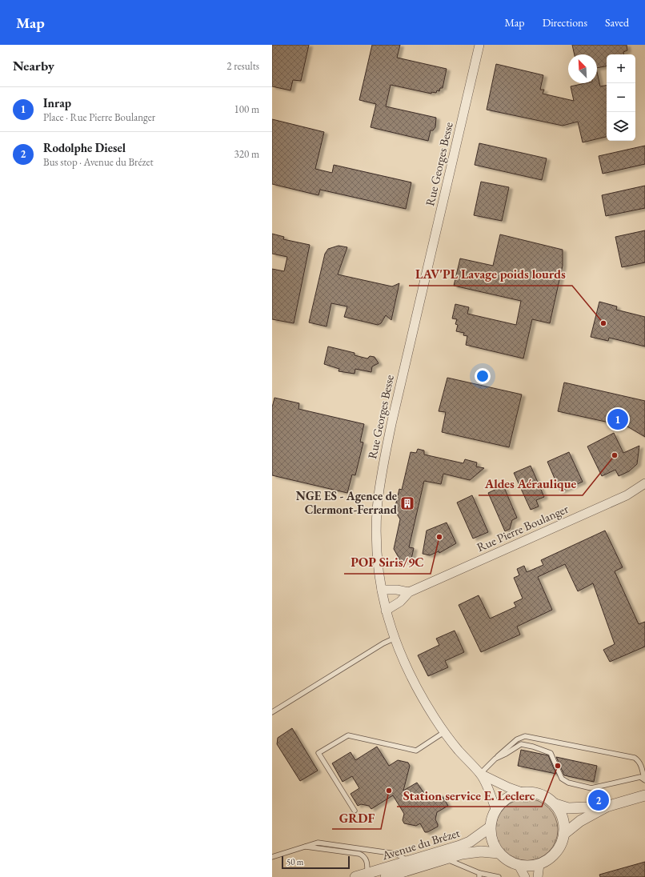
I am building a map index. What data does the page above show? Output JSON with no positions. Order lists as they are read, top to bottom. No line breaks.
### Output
{"streets":{"street":["Rue Georges Besse","Rue Pierre Boulanger","Avenue du Brézet"]},"crossings":[["Rue Georges Besse","Rue Pierre Boulanger"],["Rue Georges Besse","Avenue du Brézet"]],"places":{"other":["LAV'PL Lavage poids lourds","Aldes Aéraulique","POP Siris/9C","Station service E. Leclerc","GRDF"],"building":["NGE ES - Agence de Clermont-Ferrand"]},"scale_bar":"50 m","north":"top left","page":{"header":"Map","nav":["Map","Directions","Saved"],"heading":["Nearby","2 results"],"map_buttons":["+","−"],"list":[{"mark":"1","name":"Inrap","note":"Place · Rue Pierre Boulanger","value":"100 m"},{"mark":"2","name":"Rodolphe Diesel","note":"Bus stop · Avenue du Brézet","value":"320 m"}],"pins":["1","2"],"scale":"50 m"}}
